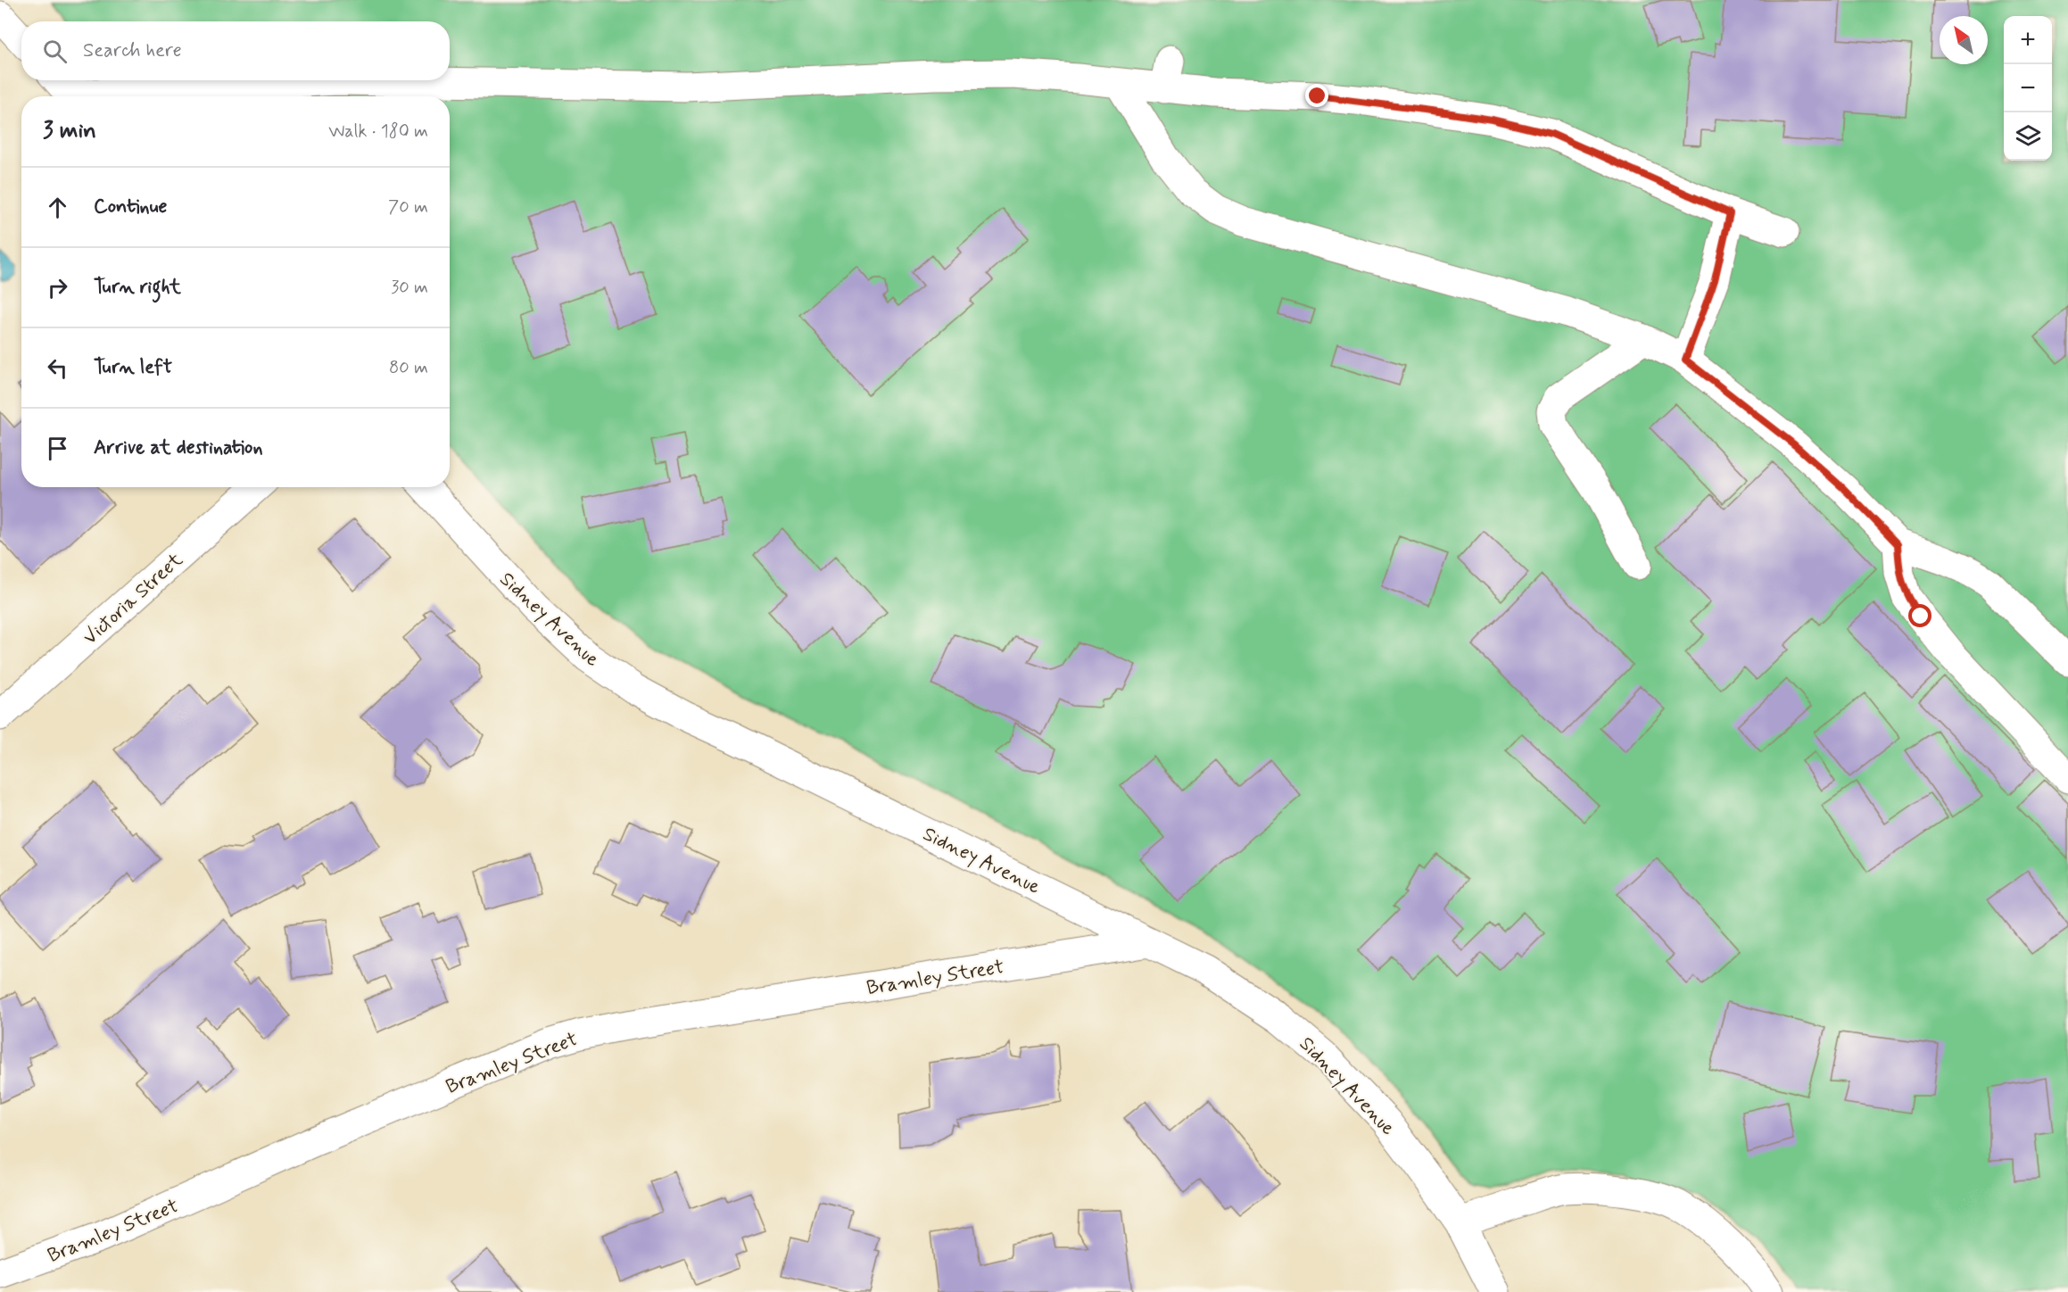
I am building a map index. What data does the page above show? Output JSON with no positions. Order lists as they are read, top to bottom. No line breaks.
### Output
{"streets":{"street":["Victoria Street","Sidney Avenue","Bramley Street"]},"crossings":[["Sidney Avenue","Bramley Street"]],"north":"top left","page":{"map_buttons":["+","−"],"search":"Search here","heading":["3 min","Walk · 180 m"],"list":[["Continue","70 m"],["Turn right","30 m"],["Turn left","80 m"],"Arrive at destination"]}}
